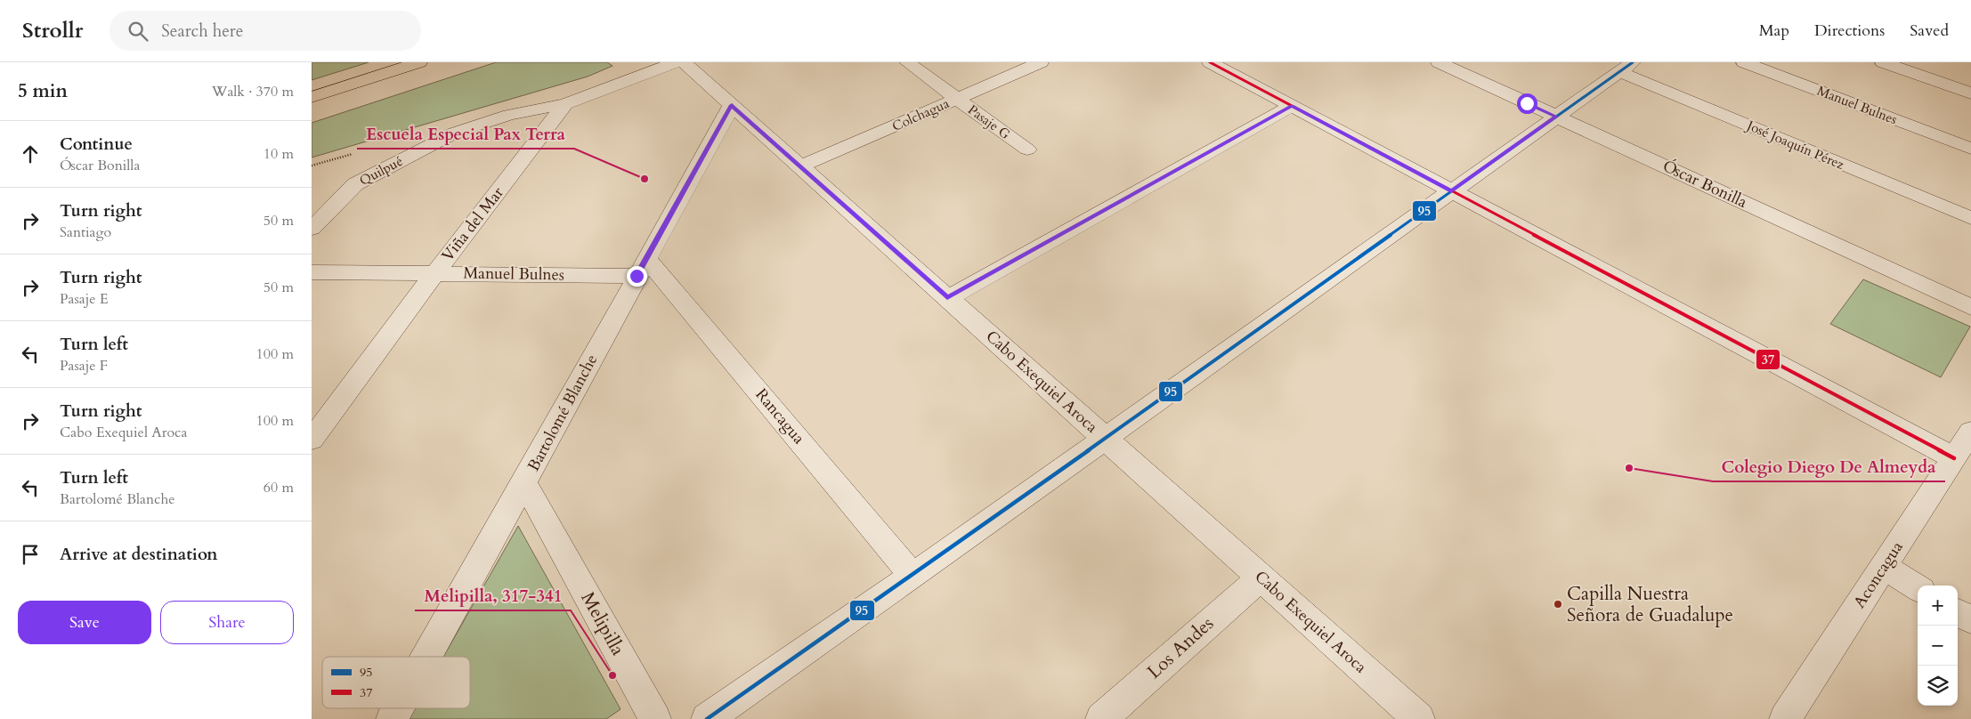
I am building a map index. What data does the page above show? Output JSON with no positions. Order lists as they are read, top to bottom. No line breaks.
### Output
{"streets":{"street":["Manuel Bulnes","Colchagua","Pasaje G","José Joaquín Pérez","Quilpué","Óscar Bonilla","Viña del Mar","Cabo Exequiel Aroca","Bartolomé Blanche","Rancagua","Aconcagua","Melipilla","Los Andes"]},"crossings":[["Manuel Bulnes","Viña del Mar"],["Manuel Bulnes","Bartolomé Blanche"],["Manuel Bulnes","Rancagua"],["Colchagua","Pasaje G"],["Colchagua","Cabo Exequiel Aroca"],["Quilpué","Viña del Mar"],["Cabo Exequiel Aroca","Bartolomé Blanche"],["Cabo Exequiel Aroca","Los Andes"],["Bartolomé Blanche","Rancagua"],["Bartolomé Blanche","Melipilla"]],"places":["Escuela Especial Pax Terra","Colegio Diego De Almeyda","Capilla Nuestra Señora de Guadalupe","Melipilla, 317-341"],"lines":["transit line 95","transit line 37"],"legend":["95","37"],"page":{"header":"Strollr","search":"Search here","nav":["Map","Directions","Saved"],"heading":["5 min","Walk · 370 m"],"list":[["Continue","Óscar Bonilla","10 m"],["Turn right","Santiago","50 m"],["Turn right","Pasaje E","50 m"],["Turn left","Pasaje F","100 m"],["Turn right","Cabo Exequiel Aroca","100 m"],["Turn left","Bartolomé Blanche","60 m"],"Arrive at destination"],"map_buttons":["+","−"],"buttons":["Save","Share"]}}
